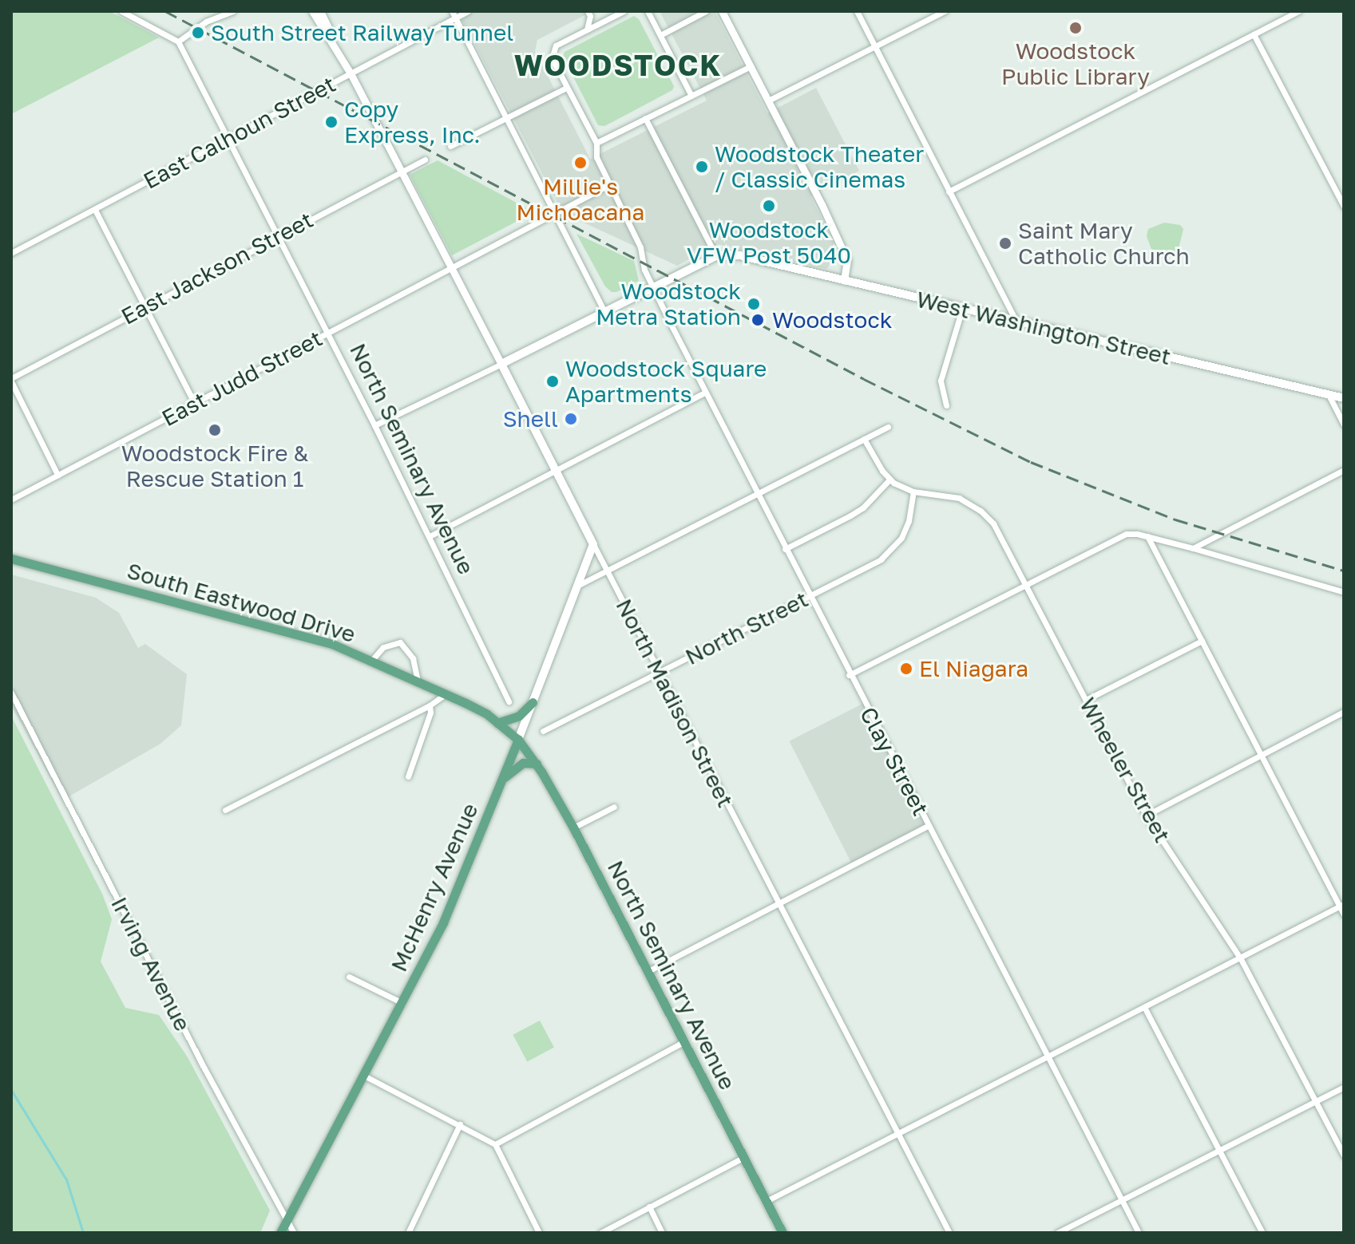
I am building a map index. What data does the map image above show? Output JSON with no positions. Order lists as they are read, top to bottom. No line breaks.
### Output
{"streets":{"main road":["West Washington Street","North Seminary Avenue","South Eastwood Drive","North Madison Street","McHenry Avenue"],"street":["East Calhoun Street","East Jackson Street","East Judd Street","North Street","Clay Street","Wheeler Street","Irving Avenue"]},"crossings":[["East Calhoun Street","North Seminary Avenue"],["East Calhoun Street","North Madison Street"],["East Jackson Street","North Seminary Avenue"],["East Jackson Street","North Madison Street"],["West Washington Street","North Madison Street"],["West Washington Street","Clay Street"],["East Judd Street","North Seminary Avenue"],["East Judd Street","North Madison Street"],["East Judd Street","Clay Street"],["North Seminary Avenue","South Eastwood Drive"],["North Seminary Avenue","McHenry Avenue"],["South Eastwood Drive","McHenry Avenue"],["North Street","North Madison Street"],["North Street","Clay Street"],["North Street","Wheeler Street"],["North Madison Street","McHenry Avenue"],["McHenry Avenue","Irving Avenue"]],"districts":["WOODSTOCK"],"places":["Woodstock Public Library","South Street Railway Tunnel","Copy Express, Inc.","Millie's Michoacana","Woodstock Theater / Classic Cinemas","Woodstock VFW Post 5040","Saint Mary Catholic Church","Woodstock Metra Station","Woodstock","Woodstock Square Apartments","Shell","Woodstock Fire & Rescue Station 1","El Niagara"]}
